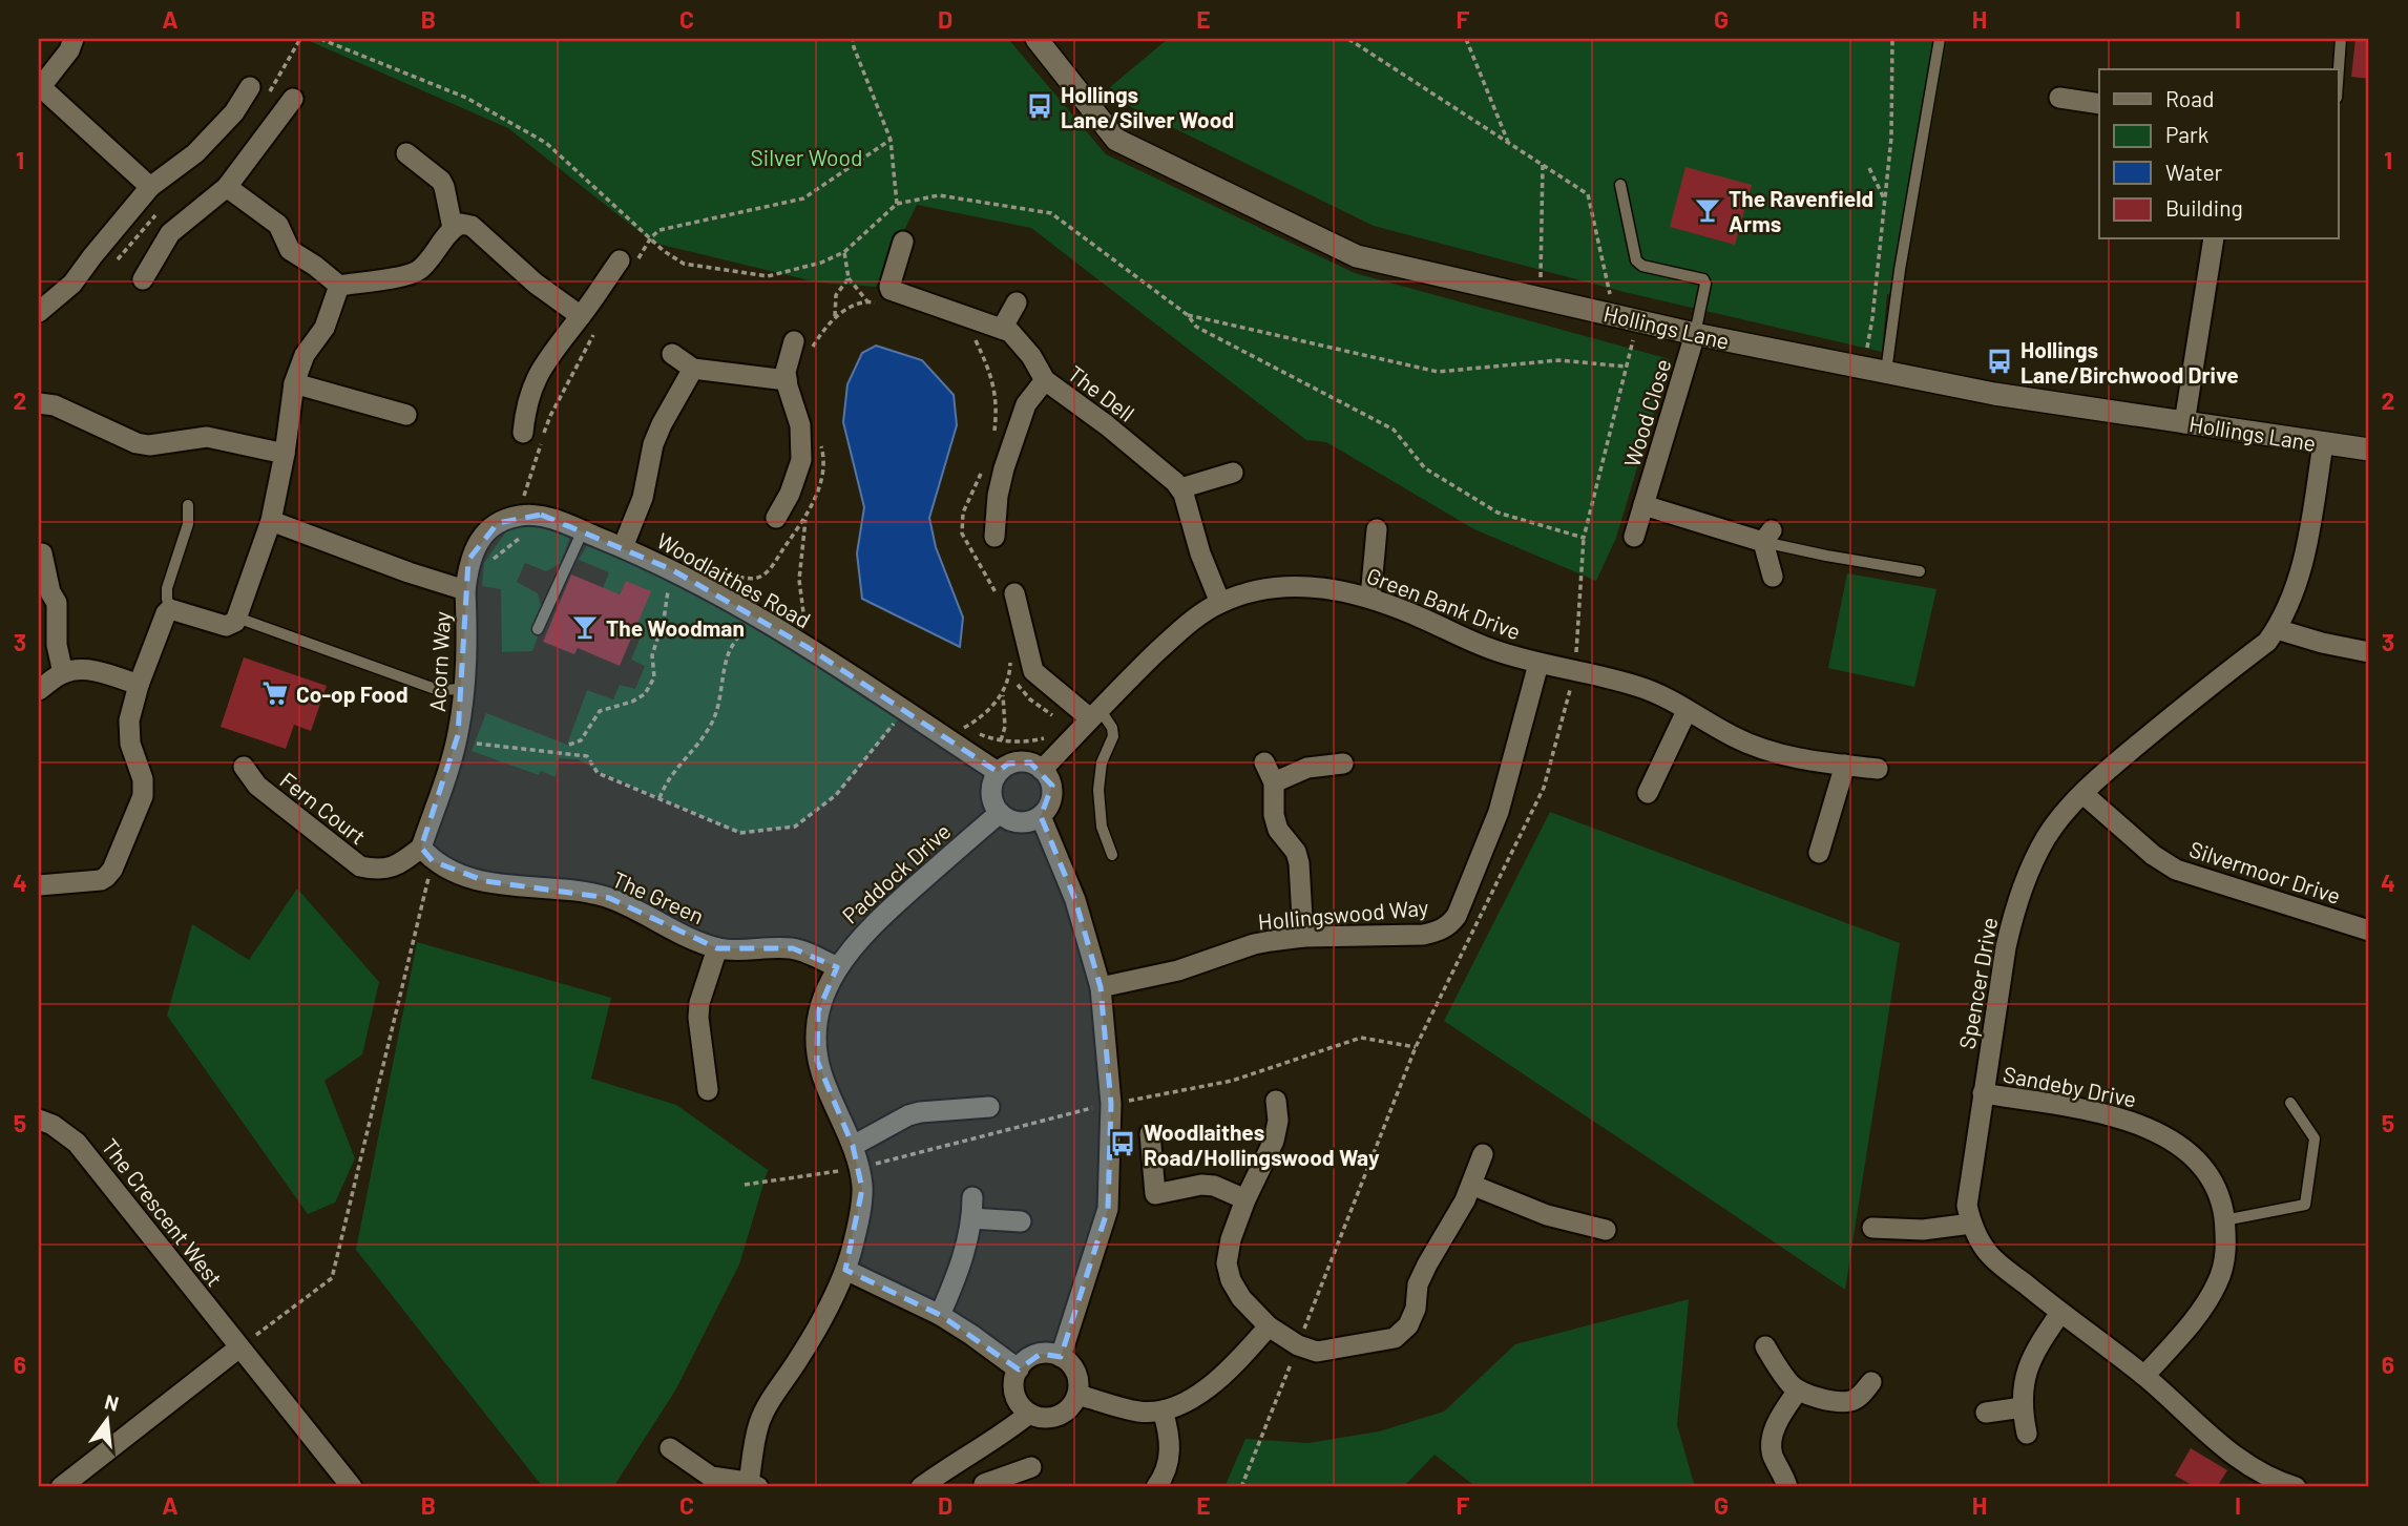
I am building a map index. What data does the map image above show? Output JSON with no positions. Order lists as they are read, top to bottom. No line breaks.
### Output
{"streets":{"street":["Hollings Lane","The Dell","Wood Close","Woodlaithes Road","Green Bank Drive","Acorn Way","Fern Court","Silvermoor Drive","Paddock Drive","The Green","Hollingswood Way","Spencer Drive","Sandeby Drive","The Crescent West"]},"crossings":[["Hollings Lane","Wood Close"],["Hollings Lane","Spencer Drive"],["Woodlaithes Road","Green Bank Drive"],["Woodlaithes Road","Paddock Drive"],["Green Bank Drive","Paddock Drive"],["Green Bank Drive","Hollingswood Way"],["Acorn Way","Fern Court"],["Acorn Way","The Green"],["Fern Court","The Green"],["Silvermoor Drive","Spencer Drive"],["Paddock Drive","The Green"],["Spencer Drive","Sandeby Drive"]],"parks":["Silver Wood"],"places":{"bus stop":["Hollings Lane/Silver Wood","Hollings Lane/Birchwood Drive","Woodlaithes Road/Hollingswood Way"],"bar":["The Ravenfield Arms","The Woodman"],"supermarket":["Co-op Food"]},"legend":["Road","Park","Water","Building"],"north":"top","grid":{"columns":["A","B","C","D","E","F","G","H","I"],"rows":["1","2","3","4","5","6"]}}
